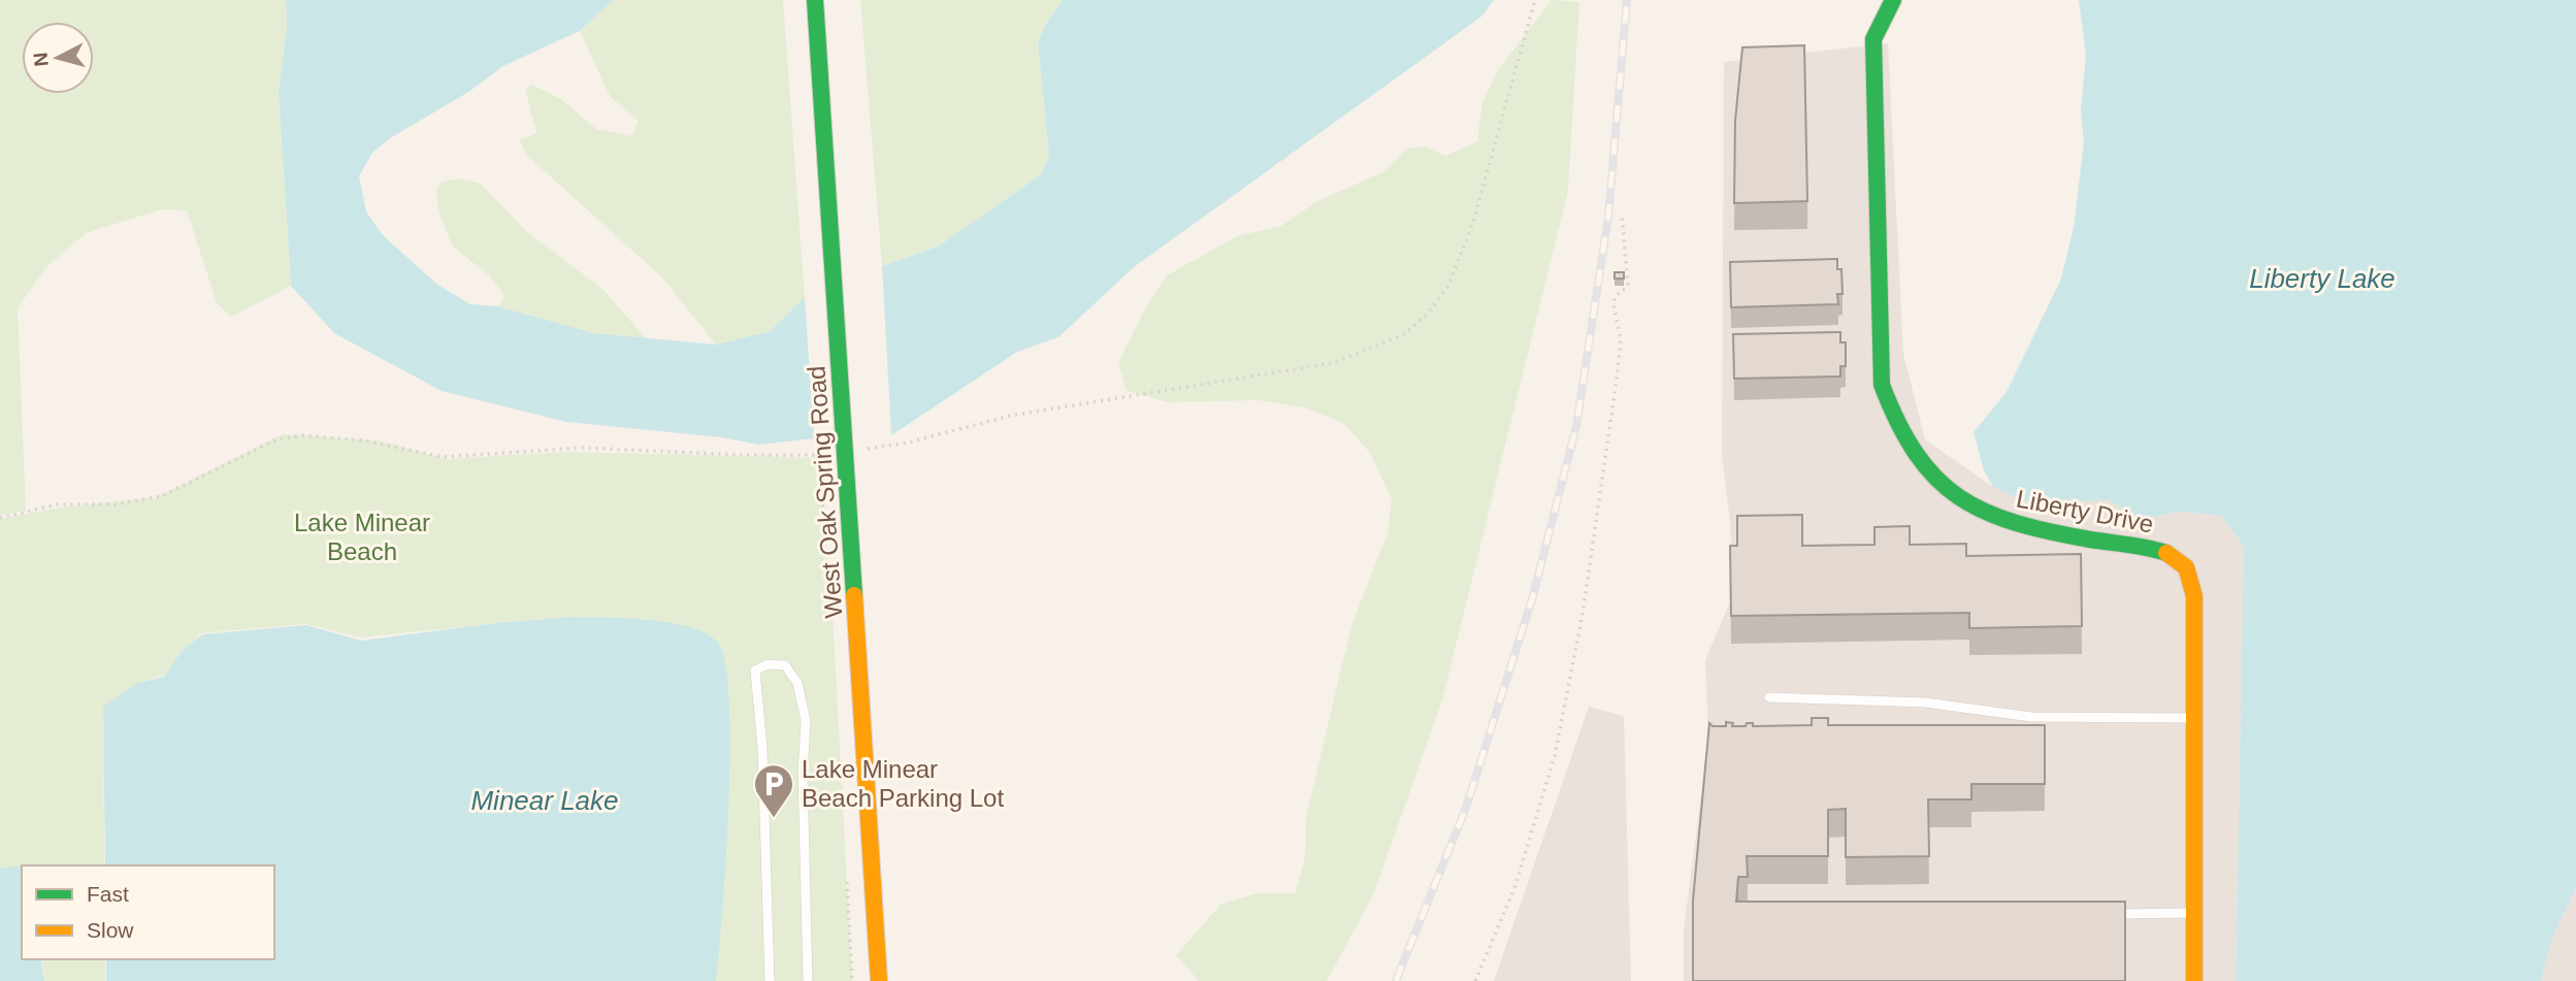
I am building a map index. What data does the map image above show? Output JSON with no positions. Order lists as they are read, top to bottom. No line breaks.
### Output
{"streets":{"street":["West Oak Spring Road","Liberty Drive"]},"water":["Liberty Lake","Minear Lake"],"parks":["Lake Minear Beach"],"places":{"parking":["Lake Minear Beach Parking Lot"]},"legend":["Fast","Slow"],"north":"left"}
